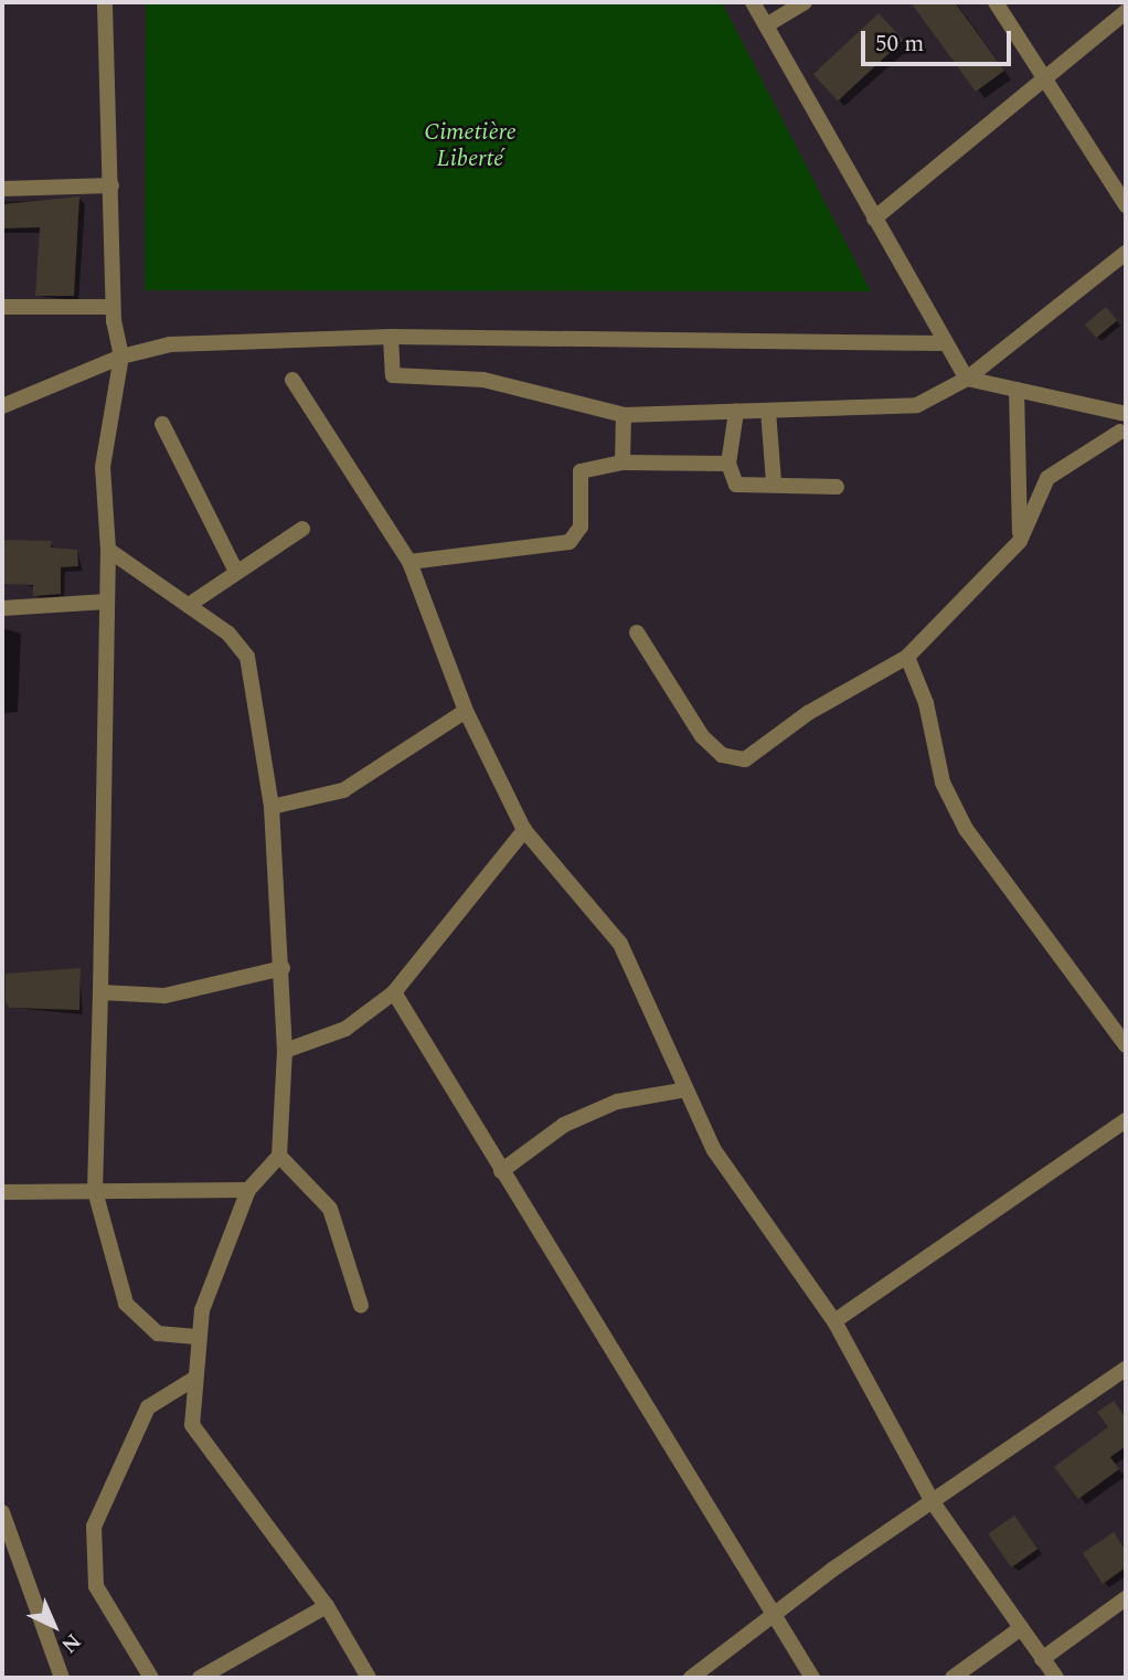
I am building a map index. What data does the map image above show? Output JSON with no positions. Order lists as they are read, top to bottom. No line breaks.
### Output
{"parks":["Cimetière Liberté"],"scale_bar":"50 m","north":"bottom right"}
